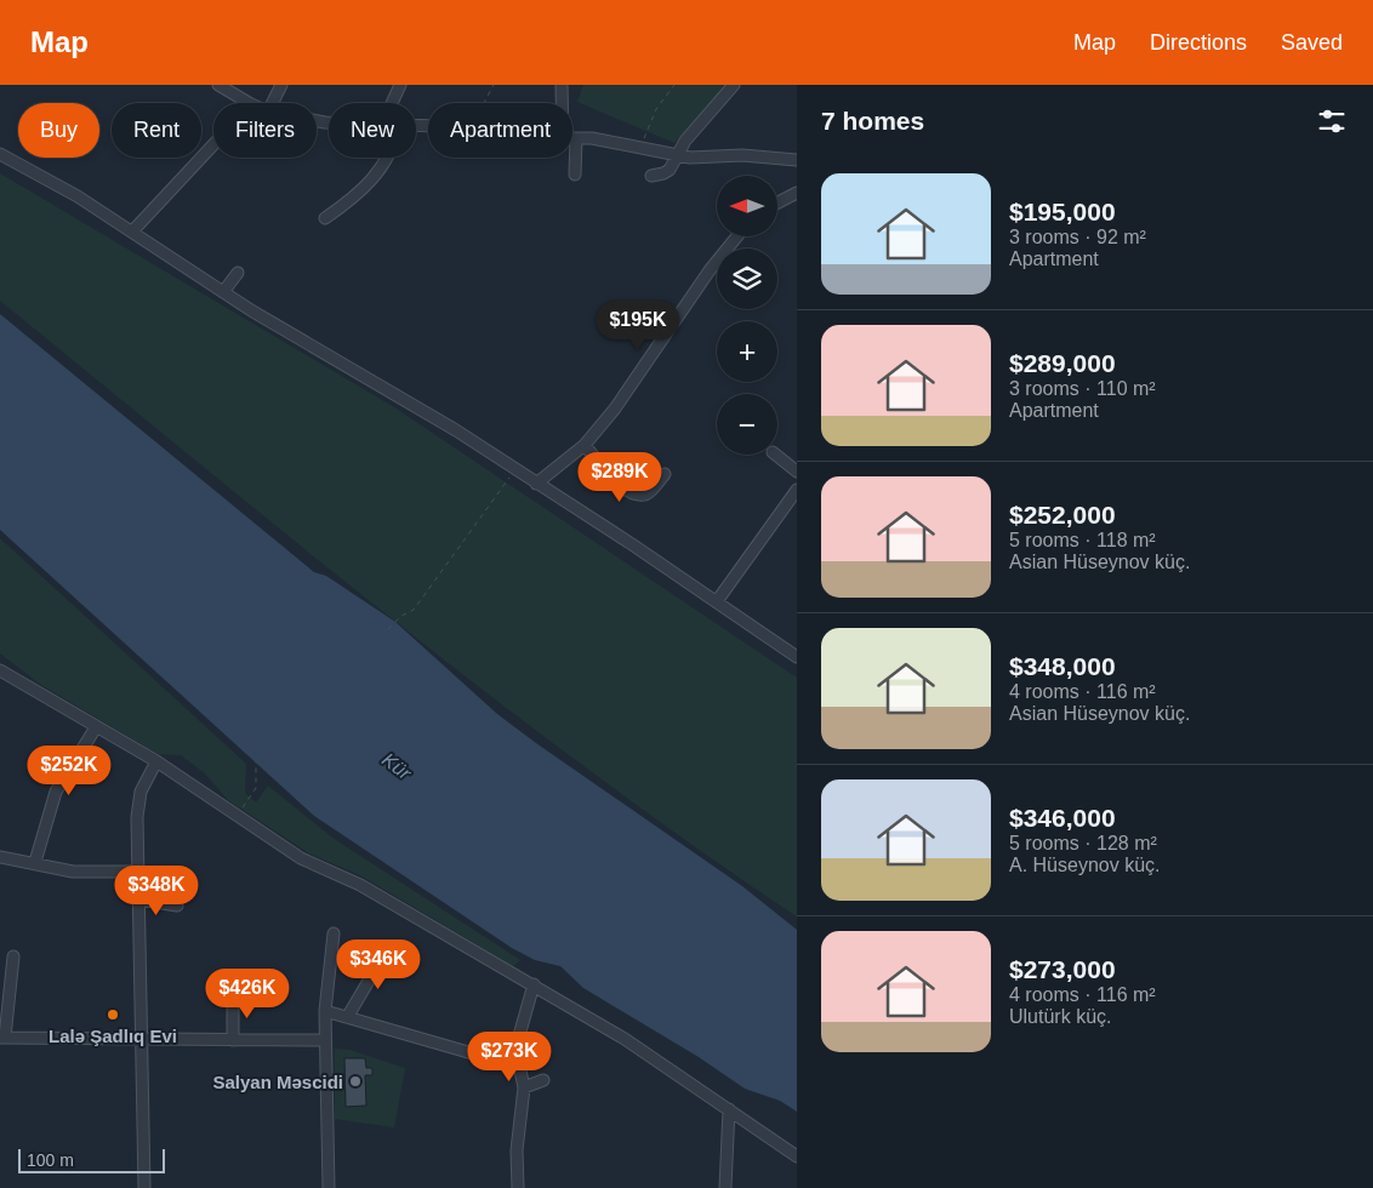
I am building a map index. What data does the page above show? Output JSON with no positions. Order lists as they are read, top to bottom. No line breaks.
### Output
{"water":["Kür"],"places":["Lalə Şadlıq Evi","Salyan Məscidi"],"scale_bar":"100 m","north":"left","page":{"header":"Map","nav":["Map","Directions","Saved"],"heading":"7 homes","chip":["Buy","Rent","Filters","New","Apartment"],"list":[{"name":"$195,000","note":"3 rooms · 92 m² · Apartment"},{"name":"$289,000","note":"3 rooms · 110 m² · Apartment"},{"name":"$252,000","note":"5 rooms · 118 m² · Asian Hüseynov küç."},{"name":"$348,000","note":"4 rooms · 116 m² · Asian Hüseynov küç."},{"name":"$346,000","note":"5 rooms · 128 m² · A. Hüseynov küç."},{"name":"$273,000","note":"4 rooms · 116 m² · Ulutürk küç."}],"map_buttons":["+","−"],"price":["$195K","$289K","$252K","$348K","$346K","$426K","$273K"],"scale":"100 m"}}
